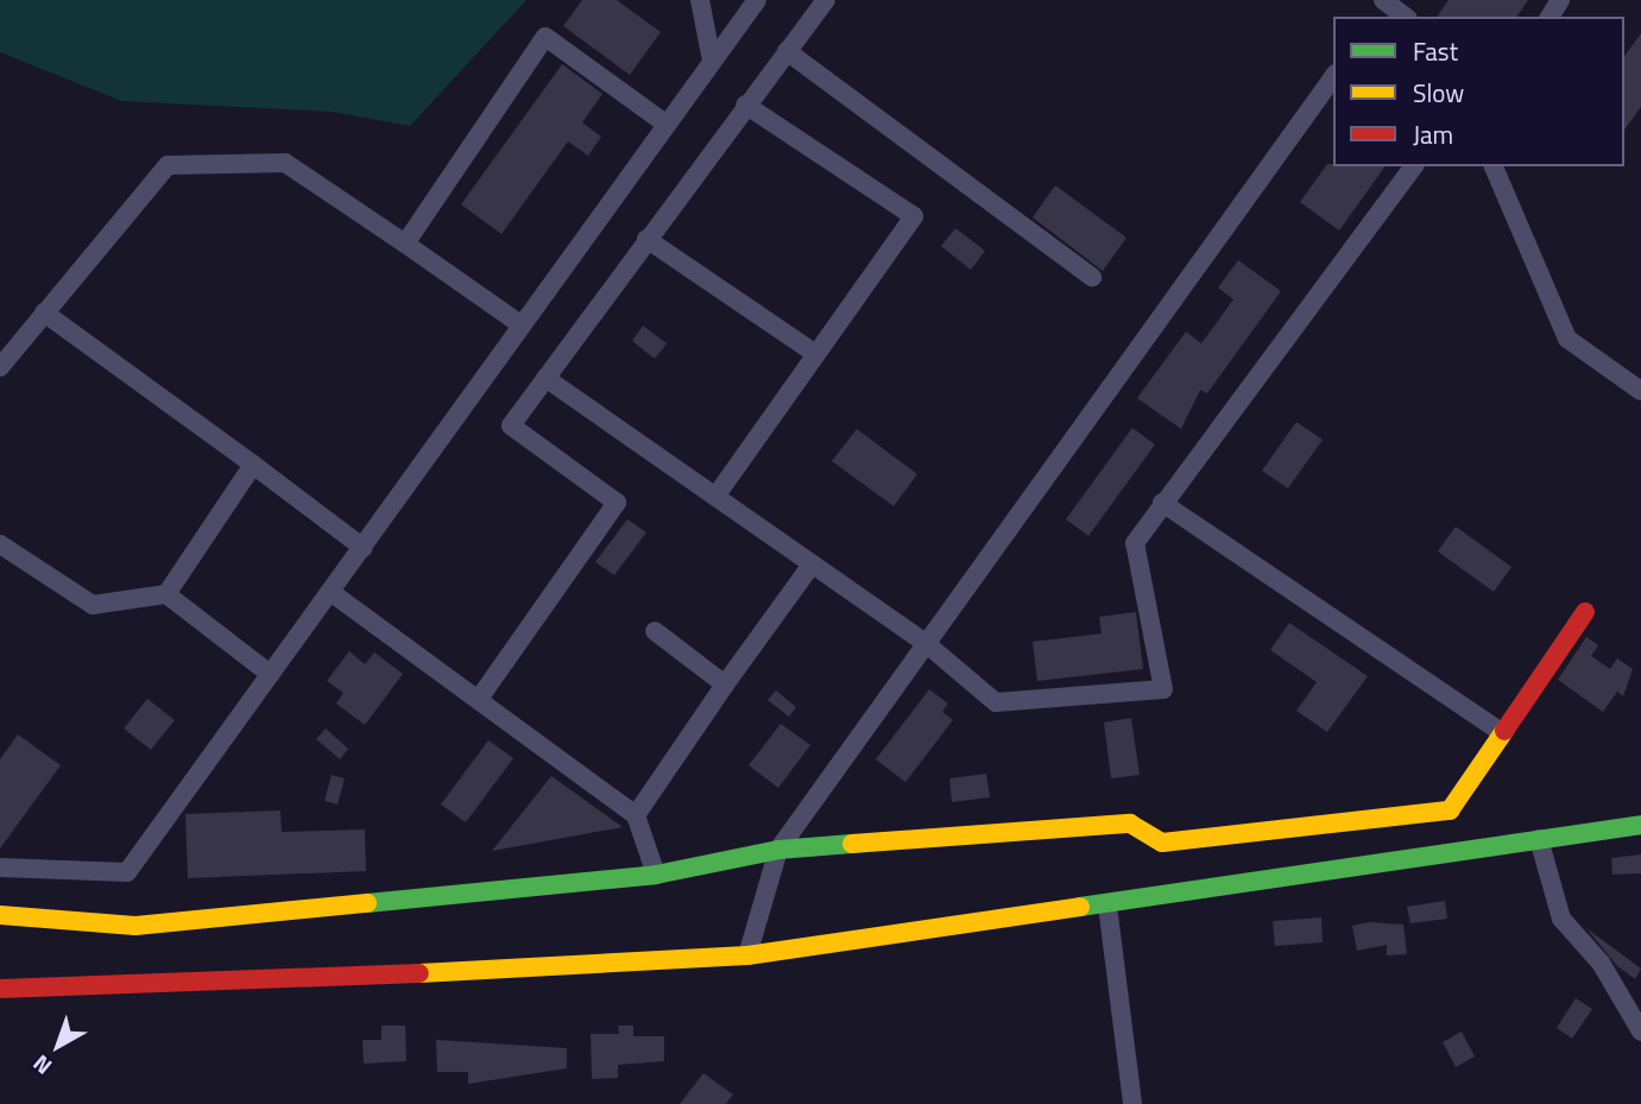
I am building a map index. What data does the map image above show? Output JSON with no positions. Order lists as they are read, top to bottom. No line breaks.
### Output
{"legend":["Fast","Slow","Jam"],"north":"bottom left"}
